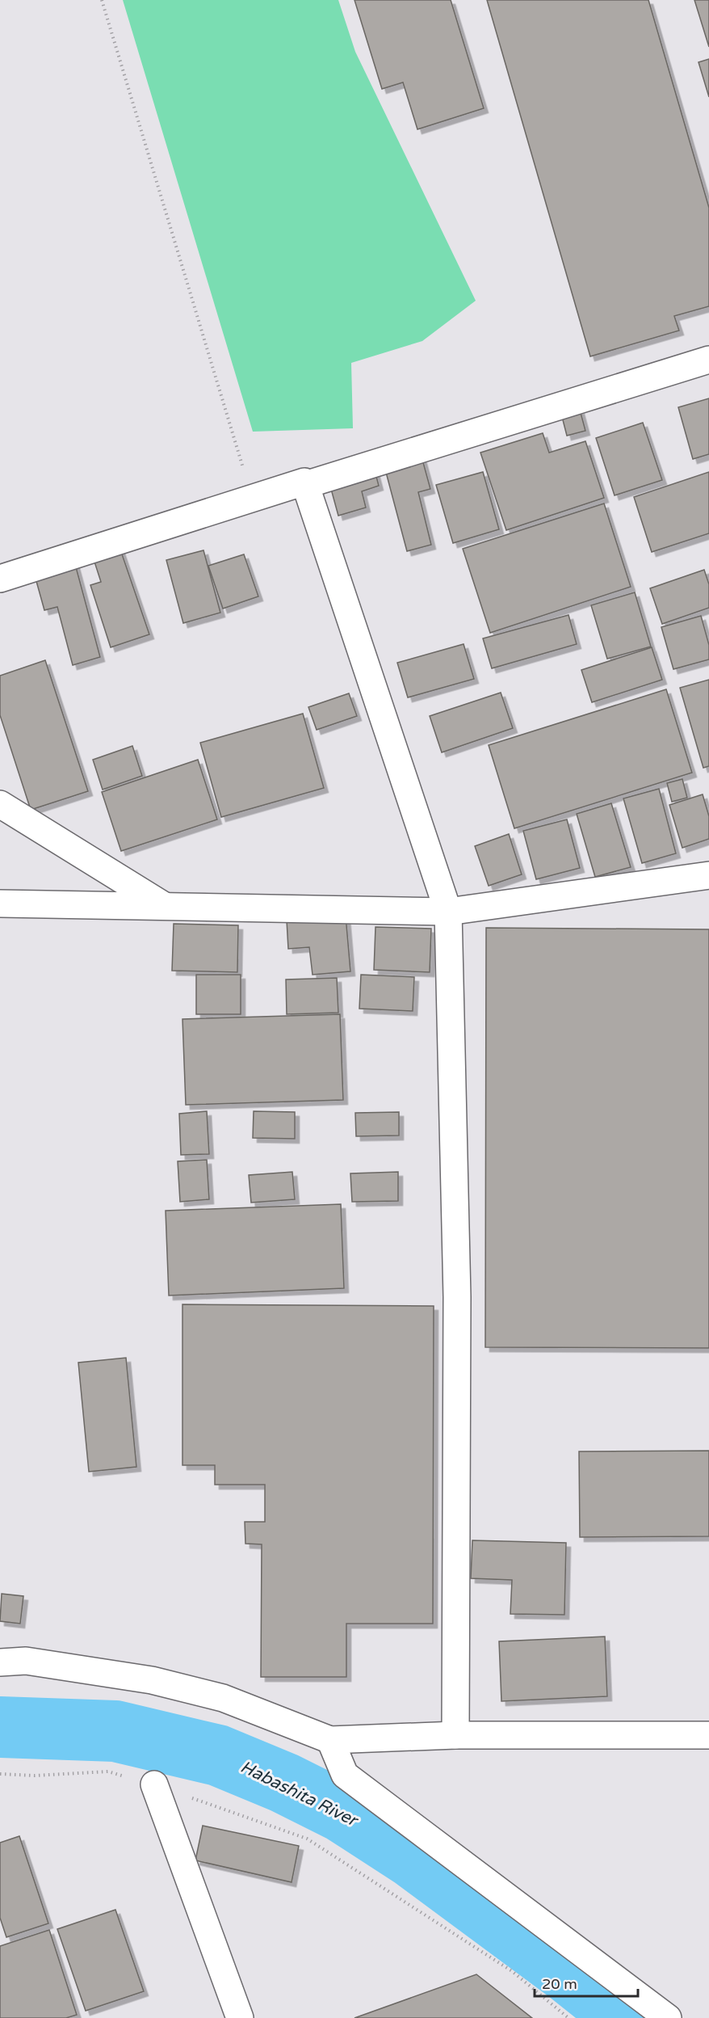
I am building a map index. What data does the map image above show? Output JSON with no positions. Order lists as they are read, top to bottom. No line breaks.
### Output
{"water":["Habashita River"],"scale_bar":"20 m"}
